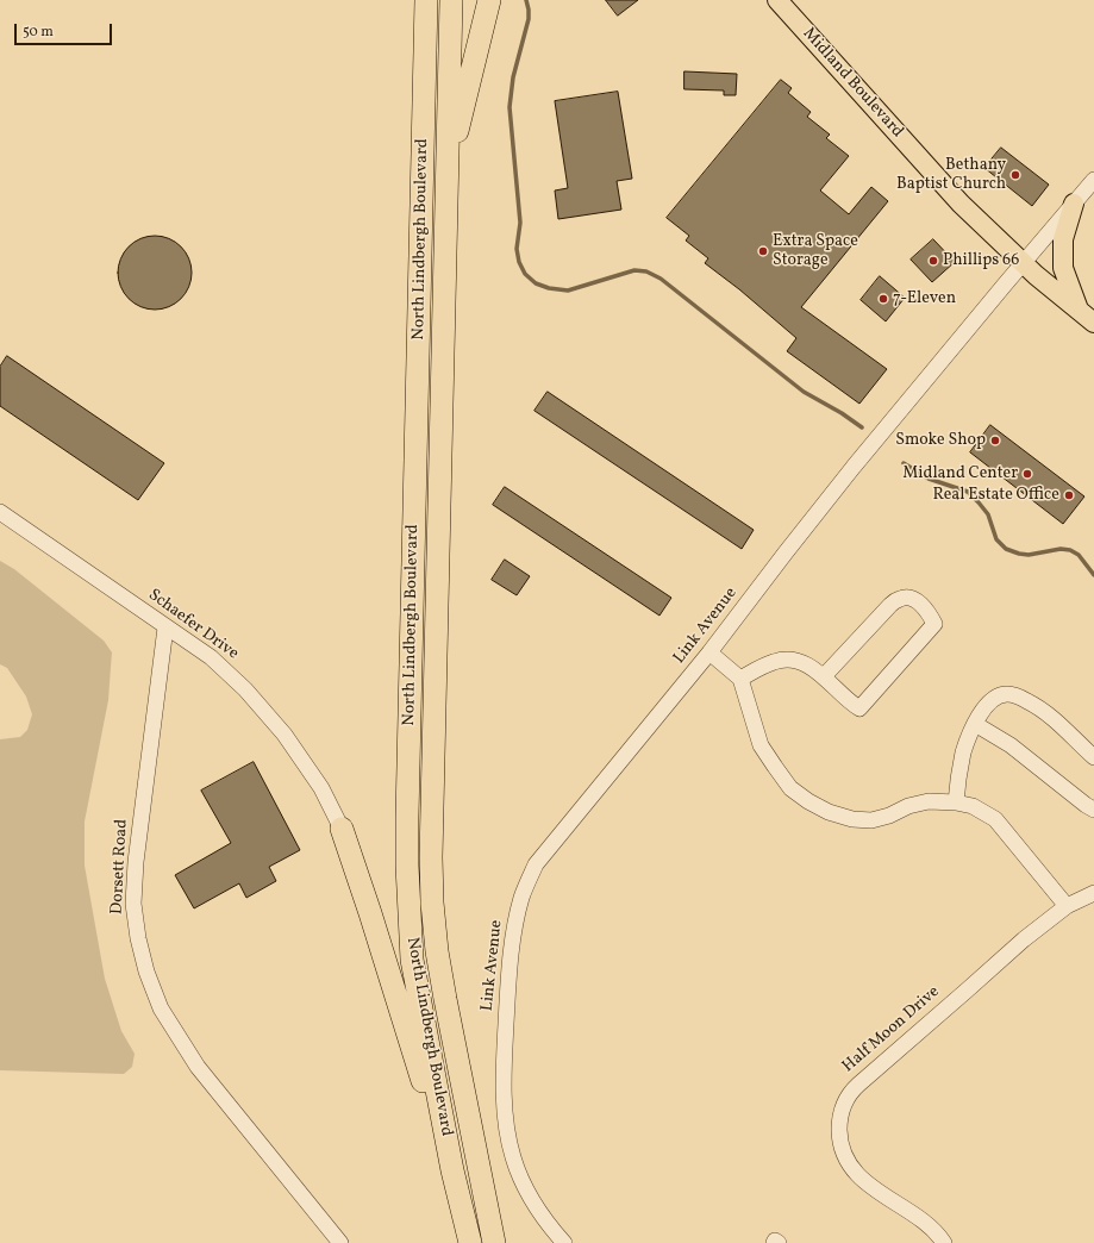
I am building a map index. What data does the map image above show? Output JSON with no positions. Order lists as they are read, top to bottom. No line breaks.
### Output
{"streets":{"highway":["North Lindbergh Boulevard"],"main road":["Midland Boulevard"],"street":["Schaefer Drive","Link Avenue","Dorsett Road","Half Moon Drive"]},"crossings":[["Midland Boulevard","Link Avenue"],["Schaefer Drive","Dorsett Road"]],"places":["Bethany Baptist Church","Extra Space Storage","Phillips 66","7-Eleven","Smoke Shop","Midland Center","Real Estate Office"],"scale_bar":"50 m"}
